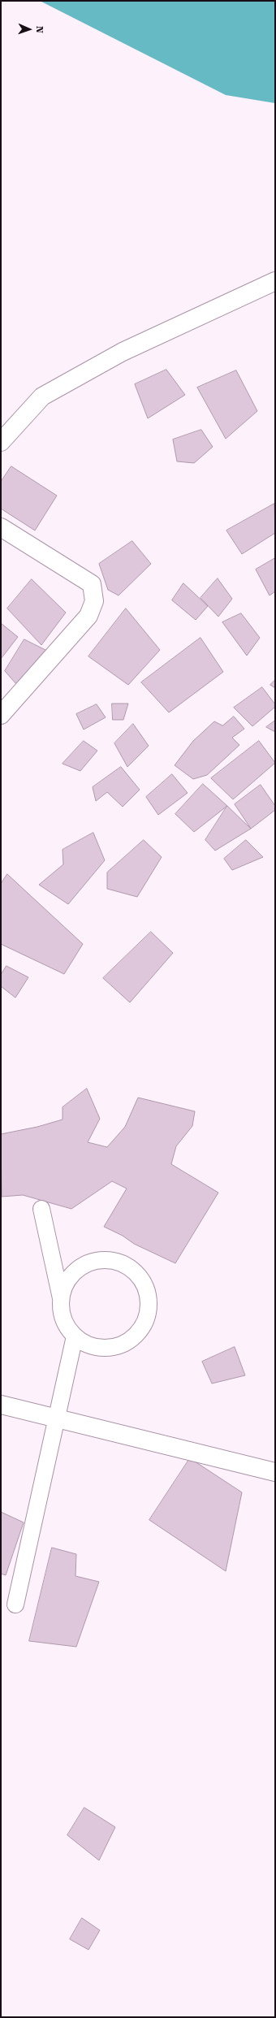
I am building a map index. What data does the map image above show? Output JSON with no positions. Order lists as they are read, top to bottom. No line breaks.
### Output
{"north":"right"}
